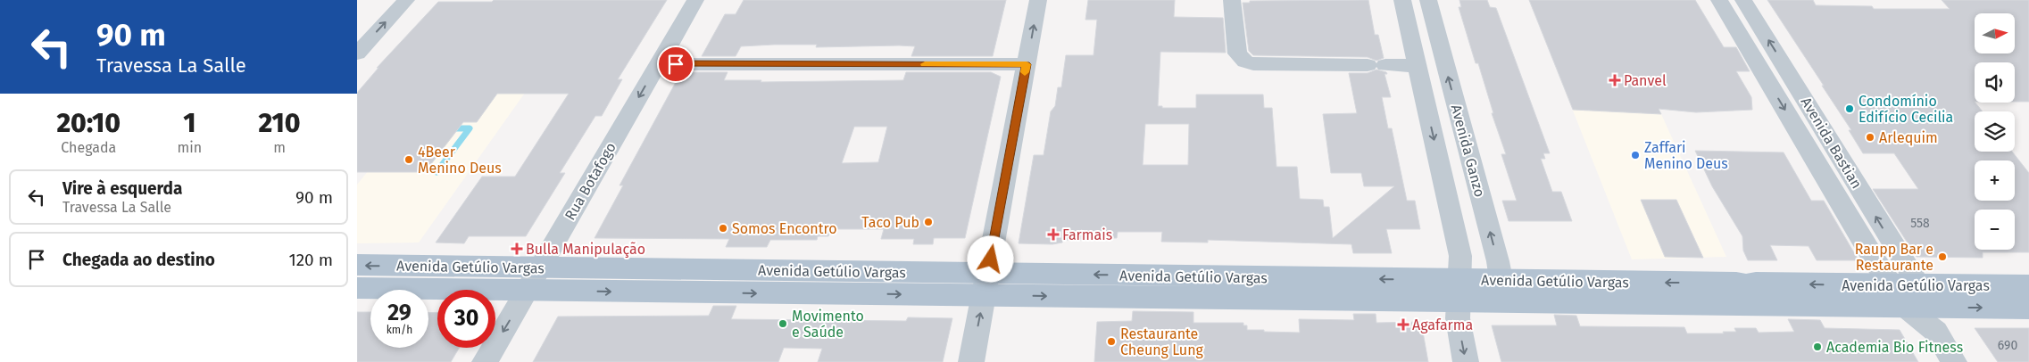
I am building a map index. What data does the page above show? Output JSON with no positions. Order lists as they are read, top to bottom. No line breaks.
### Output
{"streets":{"main road":["Avenida Getúlio Vargas"],"street":["Avenida Bastian","Avenida Ganzo","Rua Botafogo"]},"crossings":[["Avenida Bastian","Avenida Getúlio Vargas"],["Avenida Ganzo","Avenida Getúlio Vargas"],["Rua Botafogo","Avenida Getúlio Vargas"]],"one_way":["Rua Botafogo"],"places":{"health":["Panvel","Farmais","Bulla Manipulação","Agafarma"],"other":["Condomínio Edifício Cecilia","Arlequim","Zaffari Menino Deus","4Beer Menino Deus","Taco Pub","Somos Encontro","Raupp Bar e Restaurante","Movimento e Saúde","Restaurante Cheung Lung","Academia Bio Fitness"]},"house_numbers":["558","690"],"north":"right","page":{"turn":["90 m","Travessa La Salle"],"map_buttons":["+","−"],"eta":["20:10","Chegada","1","min","210","m"],"list":[{"name":"Vire à esquerda","note":"Travessa La Salle","value":"90 m"},{"name":"Chegada ao destino","value":"120 m"}],"speed":"29 km/h","limit":"30"}}
